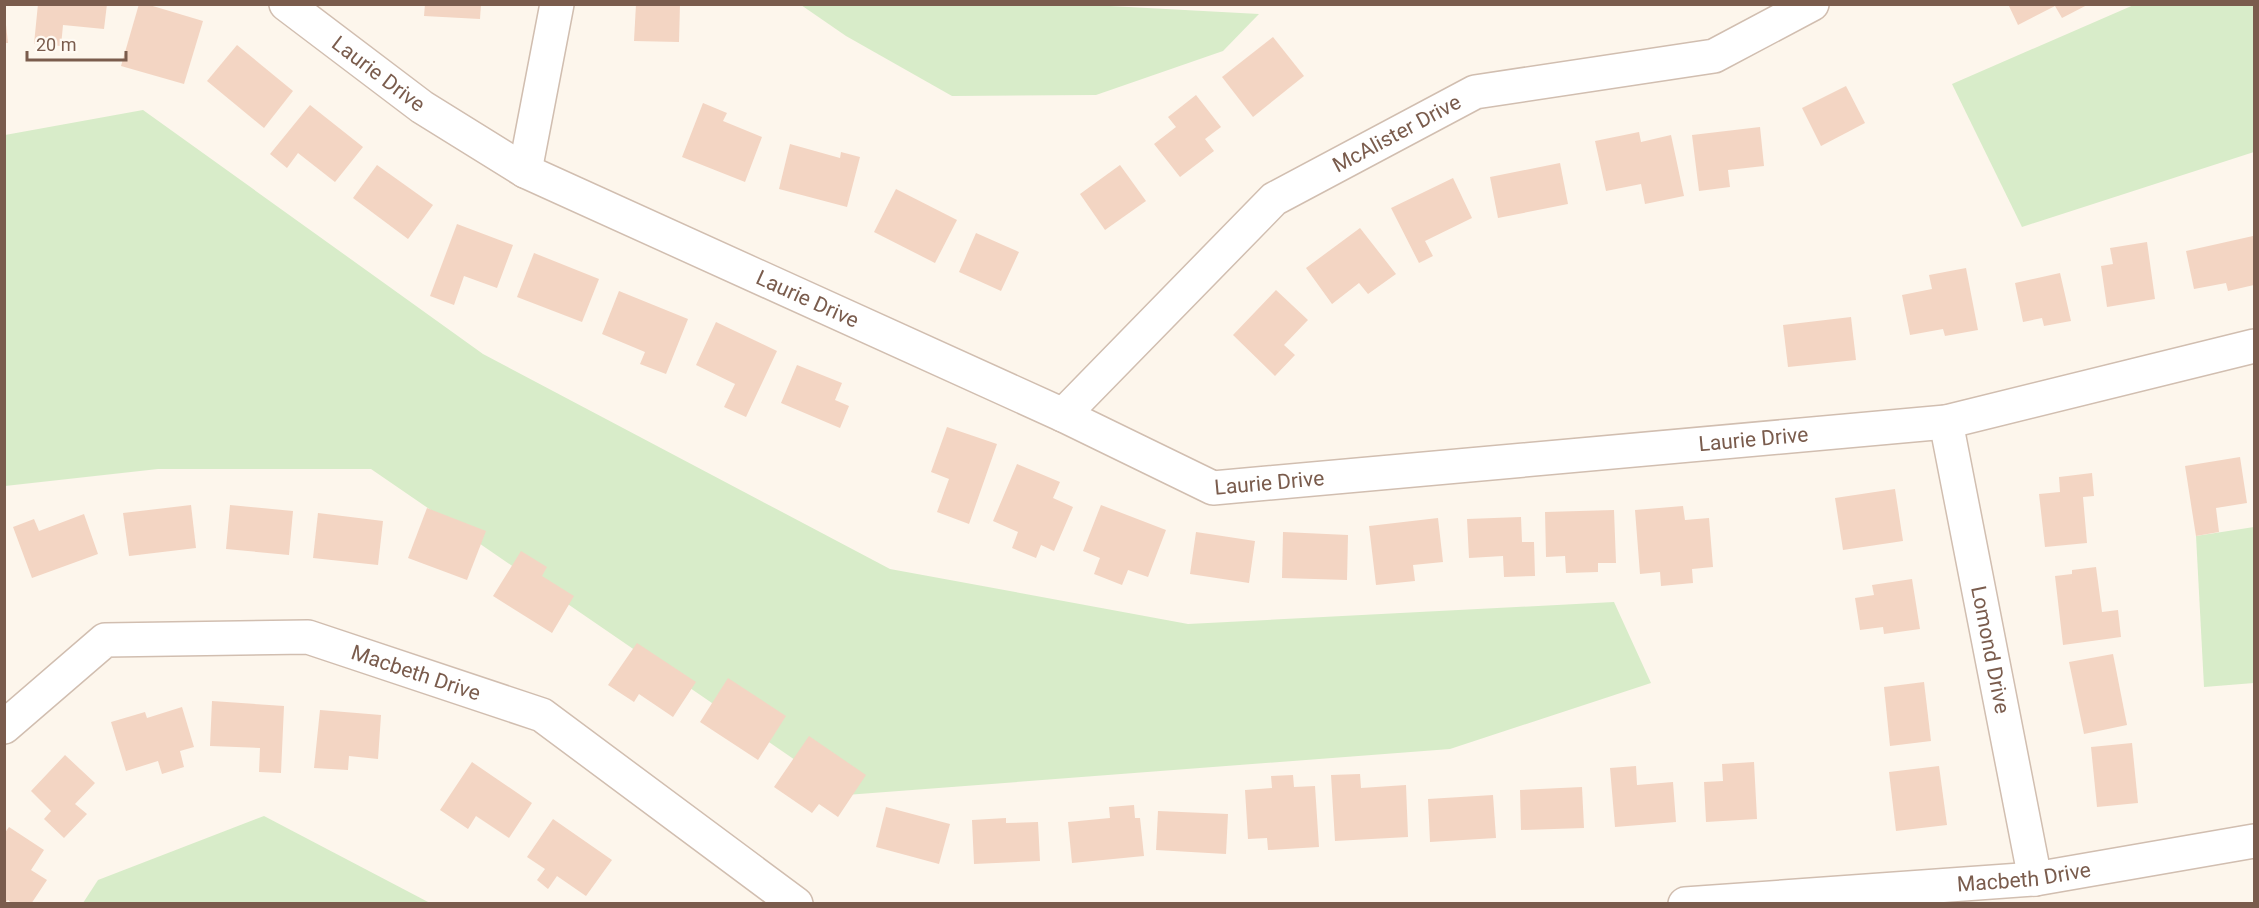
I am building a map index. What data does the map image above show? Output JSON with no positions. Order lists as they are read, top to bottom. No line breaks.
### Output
{"streets":{"street":["Laurie Drive","McAlister Drive","Lomond Drive","Macbeth Drive"]},"crossings":[["Laurie Drive","McAlister Drive"],["Laurie Drive","Lomond Drive"],["Lomond Drive","Macbeth Drive"]],"scale_bar":"20 m"}
